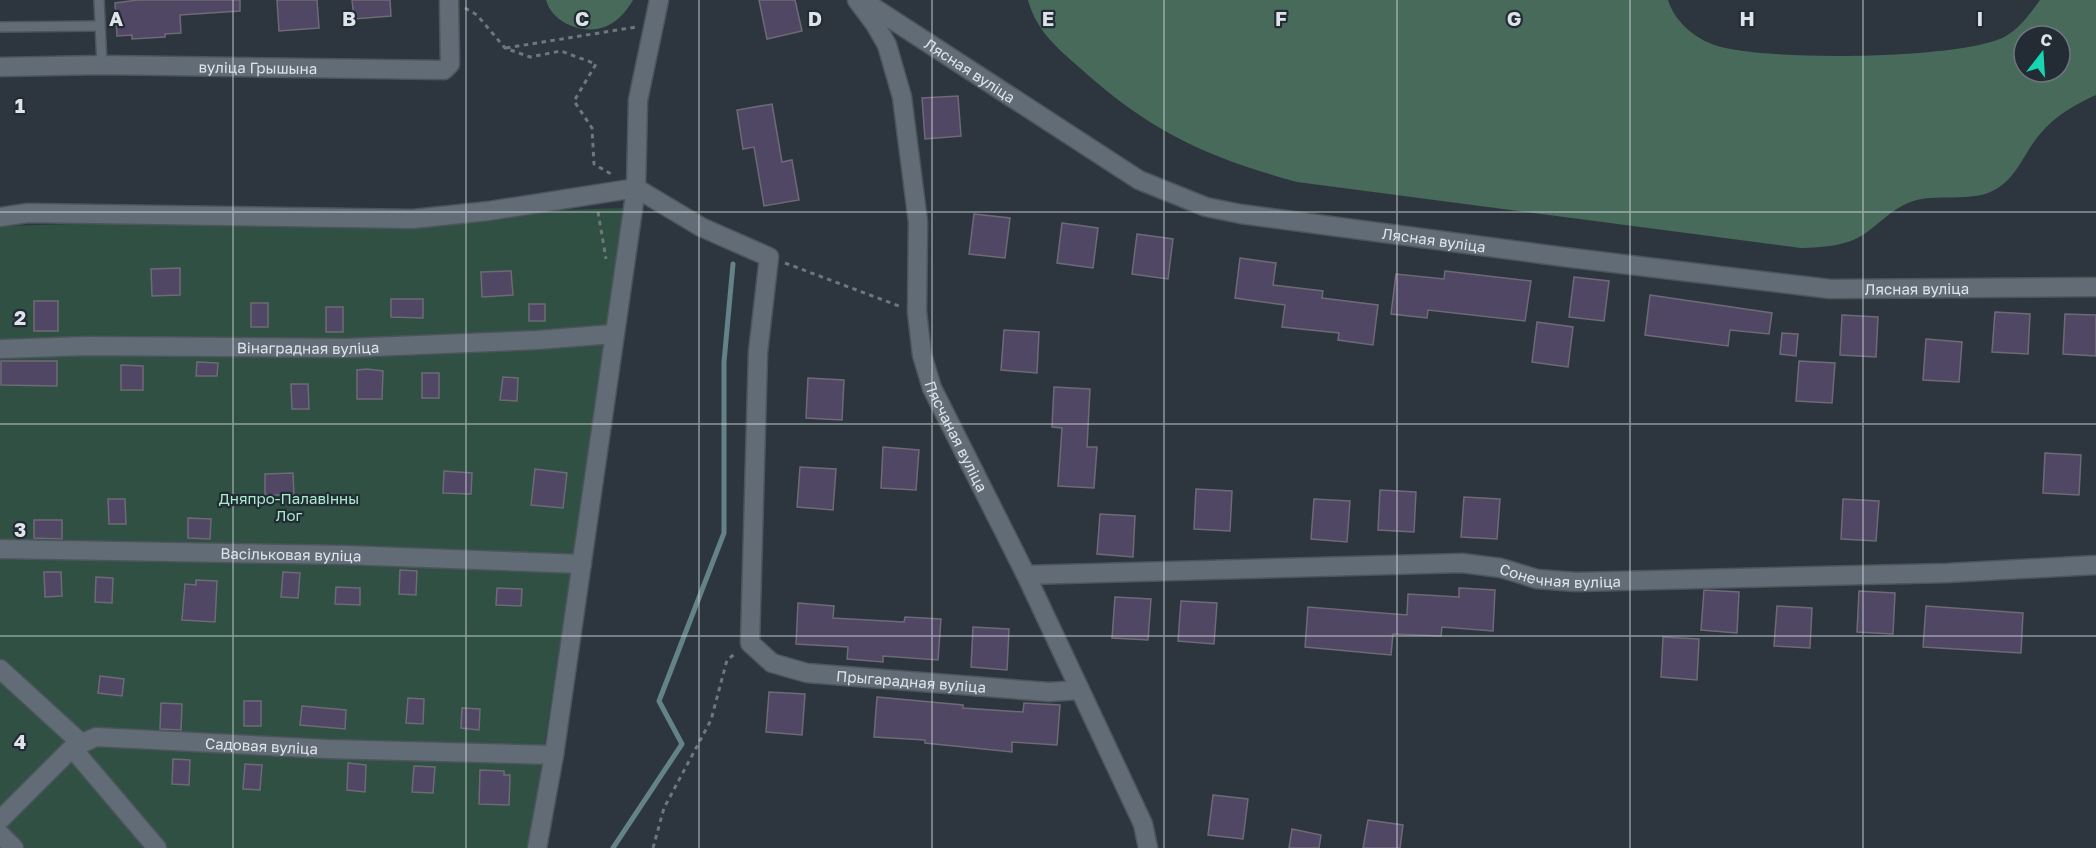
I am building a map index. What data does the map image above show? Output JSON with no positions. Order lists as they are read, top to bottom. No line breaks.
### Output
{"streets":{"street":["вуліца Грышына","Лясная вуліца","Вінаградная вуліца","Пясчаная вуліца","Васільковая вуліца","Сонечная вуліца","Прыгарадная вуліца","Садовая вуліца"]},"crossings":[["Лясная вуліца","Пясчаная вуліца"],["Пясчаная вуліца","Сонечная вуліца"],["Пясчаная вуліца","Прыгарадная вуліца"]],"parks":["Дняпро-Палавінны Лог"],"north":"top","grid":{"columns":["A","B","C","D","E","F","G","H","I"],"rows":["1","2","3","4"]}}
